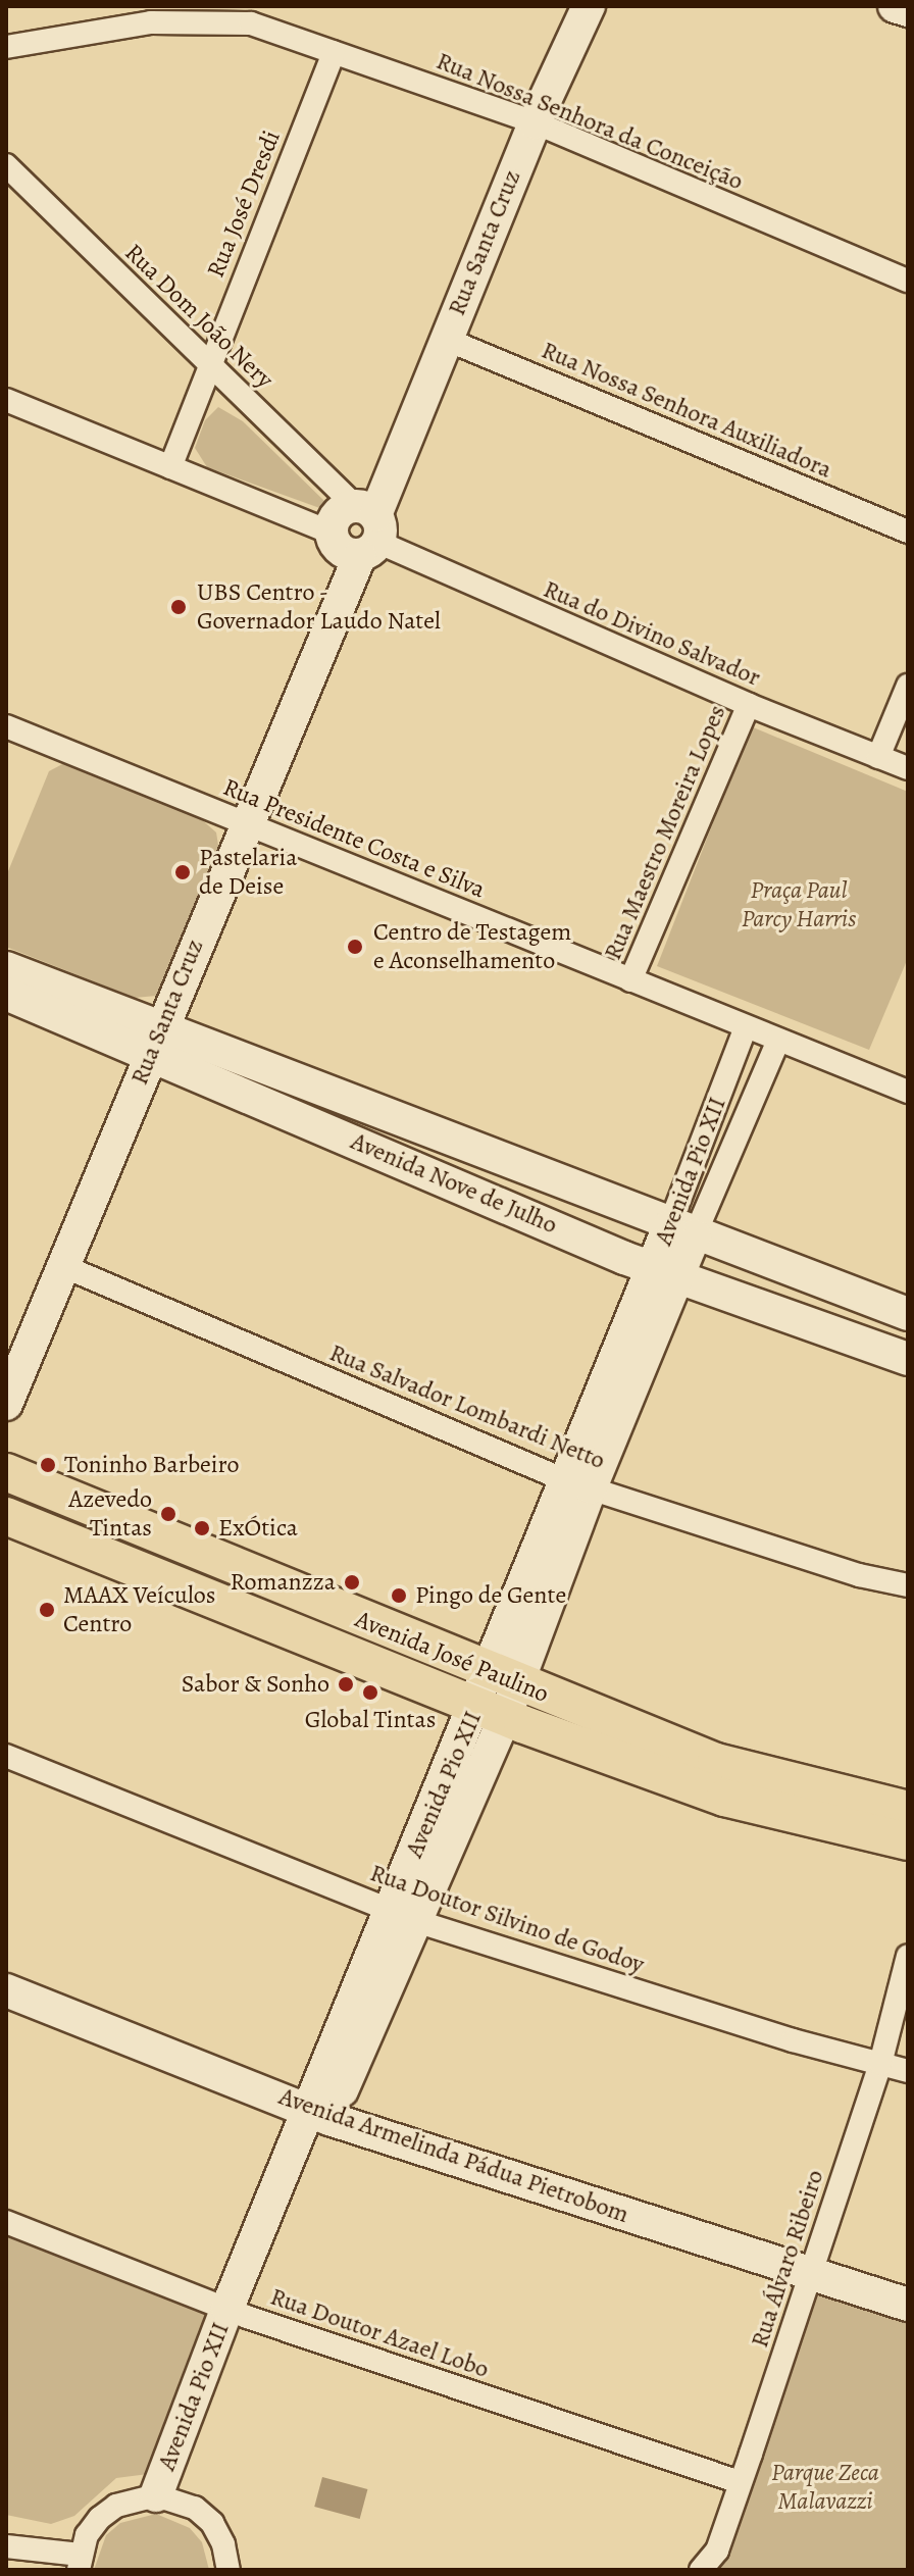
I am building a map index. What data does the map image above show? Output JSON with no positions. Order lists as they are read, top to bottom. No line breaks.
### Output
{"streets":{"main road":["Avenida José Paulino"],"street":["Rua Nossa Senhora da Conceição","Rua José Dresdi","Rua Santa Cruz","Rua Dom João Nery","Rua Nossa Senhora Auxiliadora","Rua do Divino Salvador","Rua Maestro Moreira Lopes","Rua Presidente Costa e Silva","Avenida Pio XII","Avenida Nove de Julho","Rua Salvador Lombardi Netto","Rua Doutor Silvino de Godoy","Avenida Armelinda Pádua Pietrobom","Rua Álvaro Ribeiro","Rua Doutor Azael Lobo"]},"crossings":[["Rua Nossa Senhora da Conceição","Rua José Dresdi"],["Rua Nossa Senhora da Conceição","Rua Santa Cruz"],["Rua José Dresdi","Rua Dom João Nery"],["Rua José Dresdi","Rua do Divino Salvador"],["Rua Santa Cruz","Rua Dom João Nery"],["Rua Santa Cruz","Rua Nossa Senhora Auxiliadora"],["Rua Santa Cruz","Rua do Divino Salvador"],["Rua Santa Cruz","Rua Presidente Costa e Silva"],["Rua Santa Cruz","Avenida Nove de Julho"],["Rua Santa Cruz","Rua Salvador Lombardi Netto"],["Rua Dom João Nery","Rua do Divino Salvador"],["Rua do Divino Salvador","Rua Maestro Moreira Lopes"],["Rua Maestro Moreira Lopes","Rua Presidente Costa e Silva"],["Rua Presidente Costa e Silva","Avenida Pio XII"],["Avenida Pio XII","Avenida Nove de Julho"],["Avenida Pio XII","Rua Salvador Lombardi Netto"],["Avenida Pio XII","Avenida José Paulino"],["Avenida Pio XII","Rua Doutor Silvino de Godoy"],["Avenida Pio XII","Avenida Armelinda Pádua Pietrobom"],["Avenida Pio XII","Rua Doutor Azael Lobo"],["Rua Doutor Silvino de Godoy","Rua Álvaro Ribeiro"],["Avenida Armelinda Pádua Pietrobom","Rua Álvaro Ribeiro"],["Rua Álvaro Ribeiro","Rua Doutor Azael Lobo"]],"parks":["Praça Paul Parcy Harris","Parque Zeca Malavazzi"],"places":["UBS Centro - Governador Laudo Natel","Pastelaria de Deise","Centro de Testagem e Aconselhamento","Toninho Barbeiro","Azevedo Tintas","ExÓtica","Romanzza","Pingo de Gente","MAAX Veículos Centro","Sabor & Sonho","Global Tintas"]}
